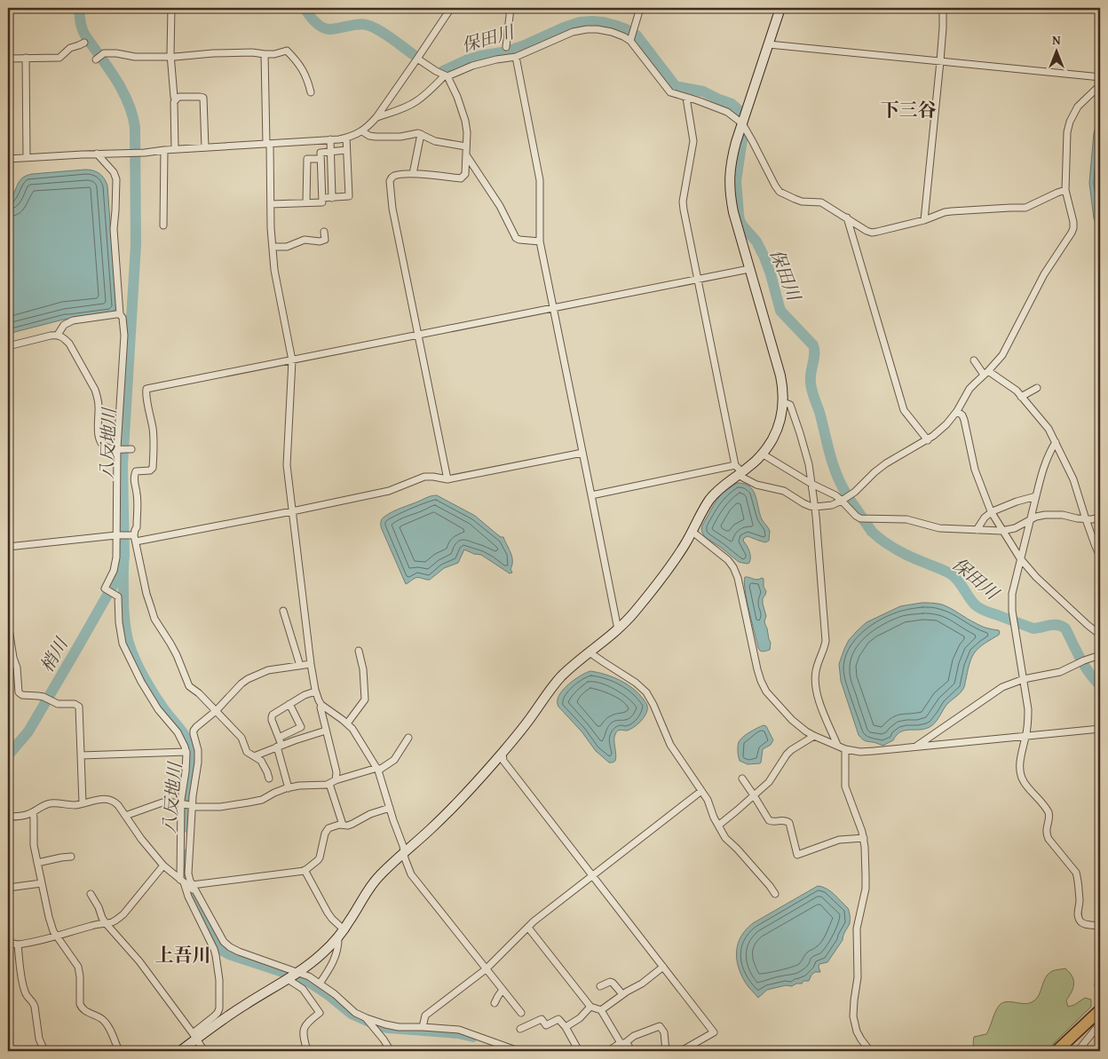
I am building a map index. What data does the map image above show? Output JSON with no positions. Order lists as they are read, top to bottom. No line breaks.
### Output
{"districts":["下三谷","上吾川"],"water":["保田川","八反地川","梢川"],"north":"top"}
